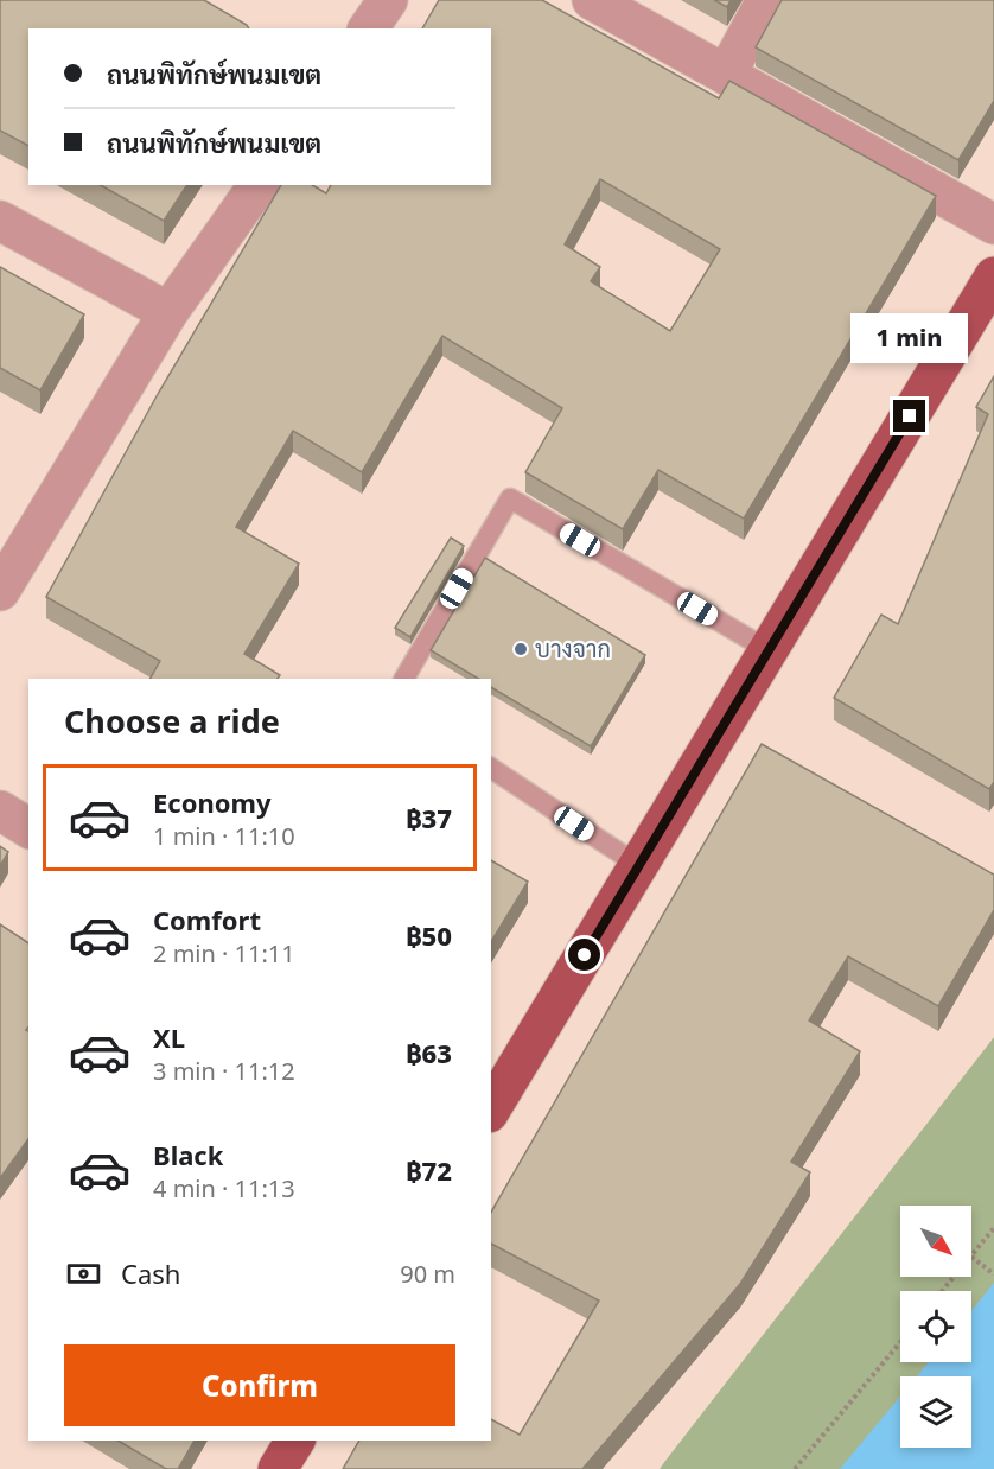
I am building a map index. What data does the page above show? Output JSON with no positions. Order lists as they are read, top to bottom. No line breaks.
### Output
{"places":["บางจาก"],"north":"bottom right","page":{"banner":["ถนนพิทักษ์พนมเขต","ถนนพิทักษ์พนมเขต"],"bubble":"1 min","heading":"Choose a ride","list":[{"name":"Economy","note":"1 min · 11:10","value":"฿37"},{"name":"Comfort","note":"2 min · 11:11","value":"฿50"},{"name":"XL","note":"3 min · 11:12","value":"฿63"},{"name":"Black","note":"4 min · 11:13","value":"฿72"}],"pay":["Cash","90 m"],"buttons":"Confirm"}}
